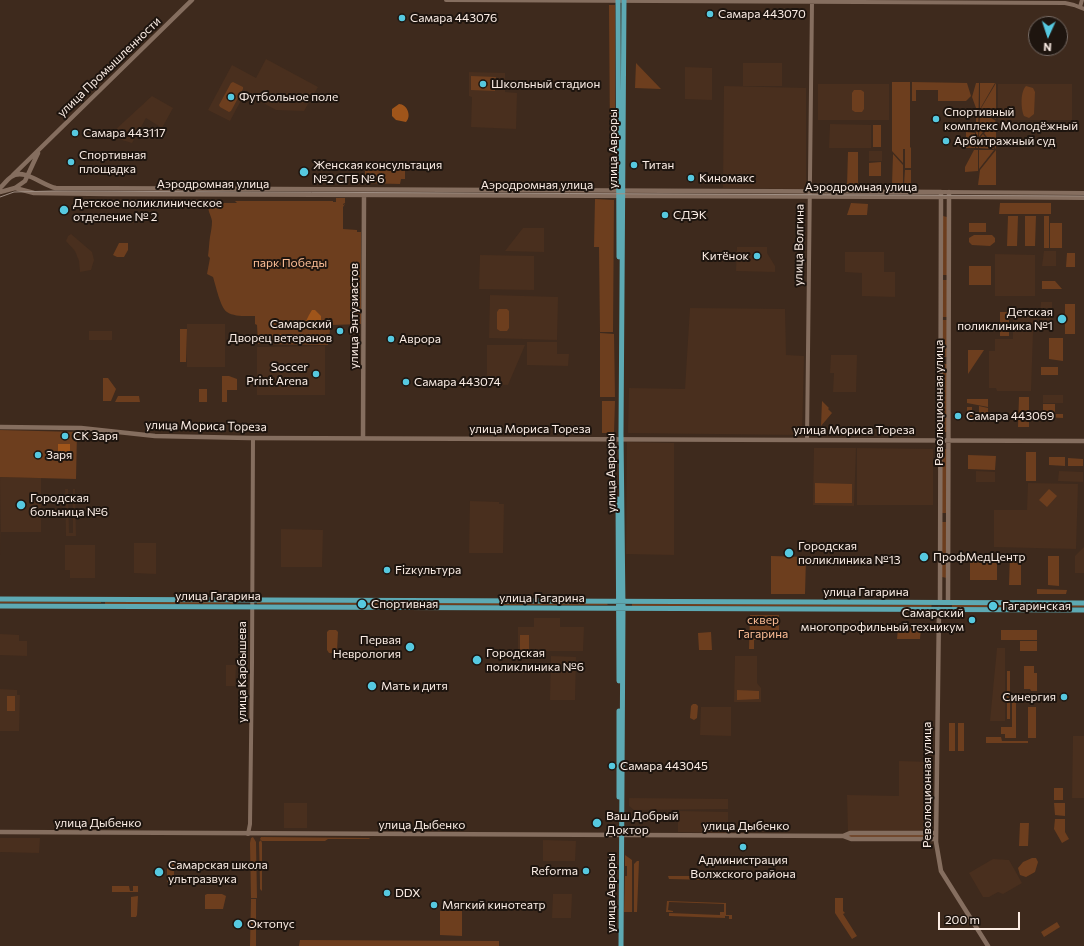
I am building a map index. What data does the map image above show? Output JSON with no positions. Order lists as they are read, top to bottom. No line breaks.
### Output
{"streets":{"main road":["улица Промышленности","улица Авроры","Аэродромная улица","улица Энтузиастов","Революционная улица","улица Мориса Тореза","улица Гагарина","улица Дыбенко"],"street":["улица Волгина","улица Карбышева"]},"crossings":[["улица Промышленности","Аэродромная улица"],["улица Авроры","Аэродромная улица"],["улица Авроры","улица Мориса Тореза"],["улица Авроры","улица Гагарина"],["улица Авроры","улица Дыбенко"],["Аэродромная улица","улица Волгина"],["Аэродромная улица","улица Энтузиастов"],["Аэродромная улица","Революционная улица"],["улица Волгина","улица Мориса Тореза"],["улица Энтузиастов","улица Мориса Тореза"],["Революционная улица","улица Мориса Тореза"],["Революционная улица","улица Гагарина"],["Революционная улица","улица Дыбенко"],["улица Мориса Тореза","улица Карбышева"],["улица Гагарина","улица Карбышева"],["улица Карбышева","улица Дыбенко"]],"parks":["парк Победы","сквер Гагарина"],"places":["Самара 443070","Самара 443076","Школьный стадион","Футбольное поле","Спортивный комплекс Молодёжный","Самара 443117","Арбитражный суд","Спортивная площадка","Титан","Женская консультация №2 СГБ № 6","Киномакс","Детское поликлиническое отделение № 2","СДЭК","Китёнок","Детская поликлиника №1","Самарский Дворец ветеранов","Аврора","Soccer Print Arena","Самара 443074","Самара 443069","СК Заря","Заря","Городская больница №6","Городская поликлиника №13","ПрофМедЦентр","Fizкультура","Спортивная","Гагаринская","Самарский многопрофильный техникум","Первая Неврология","Городская поликлиника №6","Мать и дитя","Синергия","Самара 443045","Ваш Добрый Доктор","Администрация Волжского района","Reforma","Самарская школа ультразвука","DDX","Мягкий кинотеатр","Октопус"],"scale_bar":"200 m","north":"bottom"}
